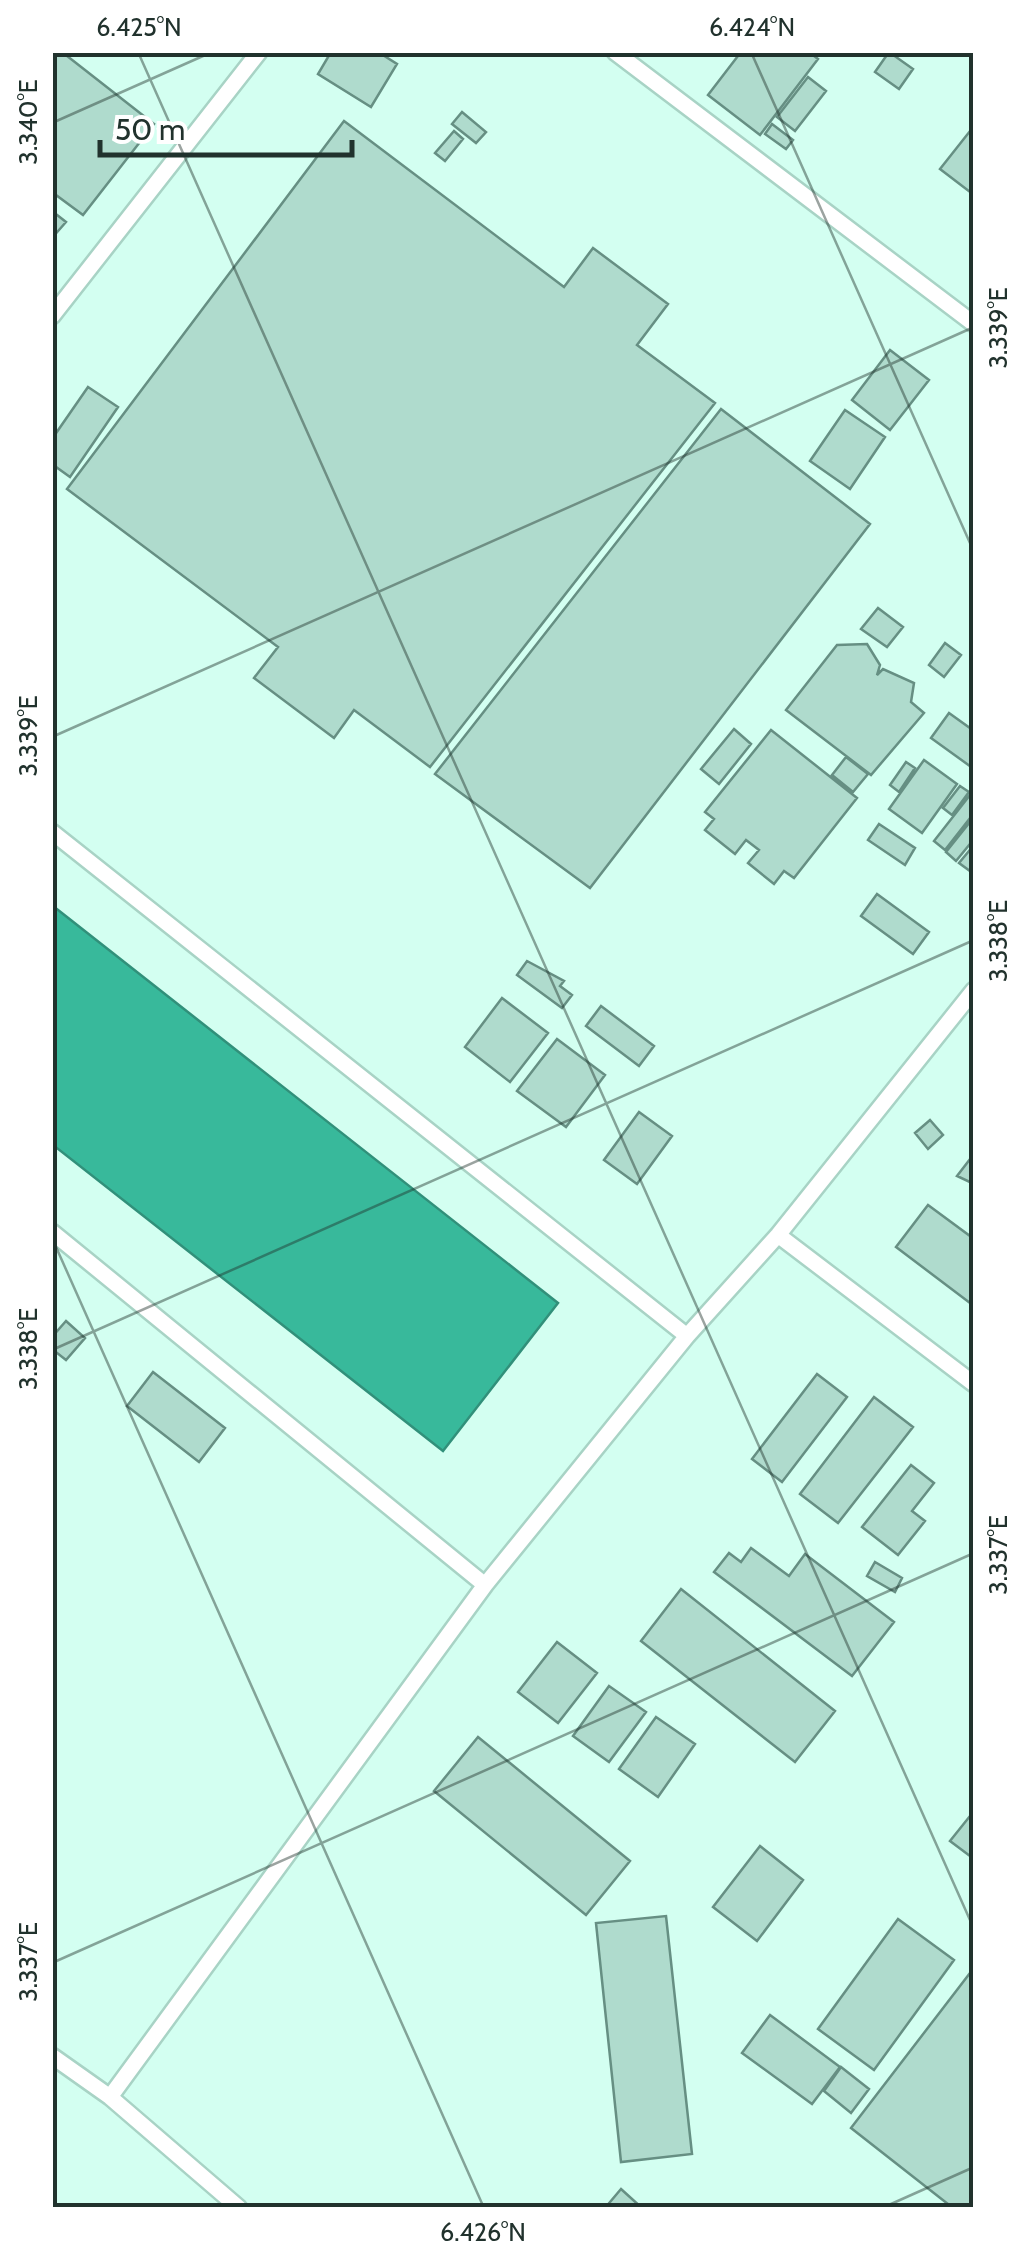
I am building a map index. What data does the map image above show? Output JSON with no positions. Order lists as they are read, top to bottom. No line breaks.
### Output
{"scale_bar":"50 m","coordinates":["6.425°N","6.424°N","3.340°E","3.339°E","3.338°E","3.337°E","6.426°N"]}
